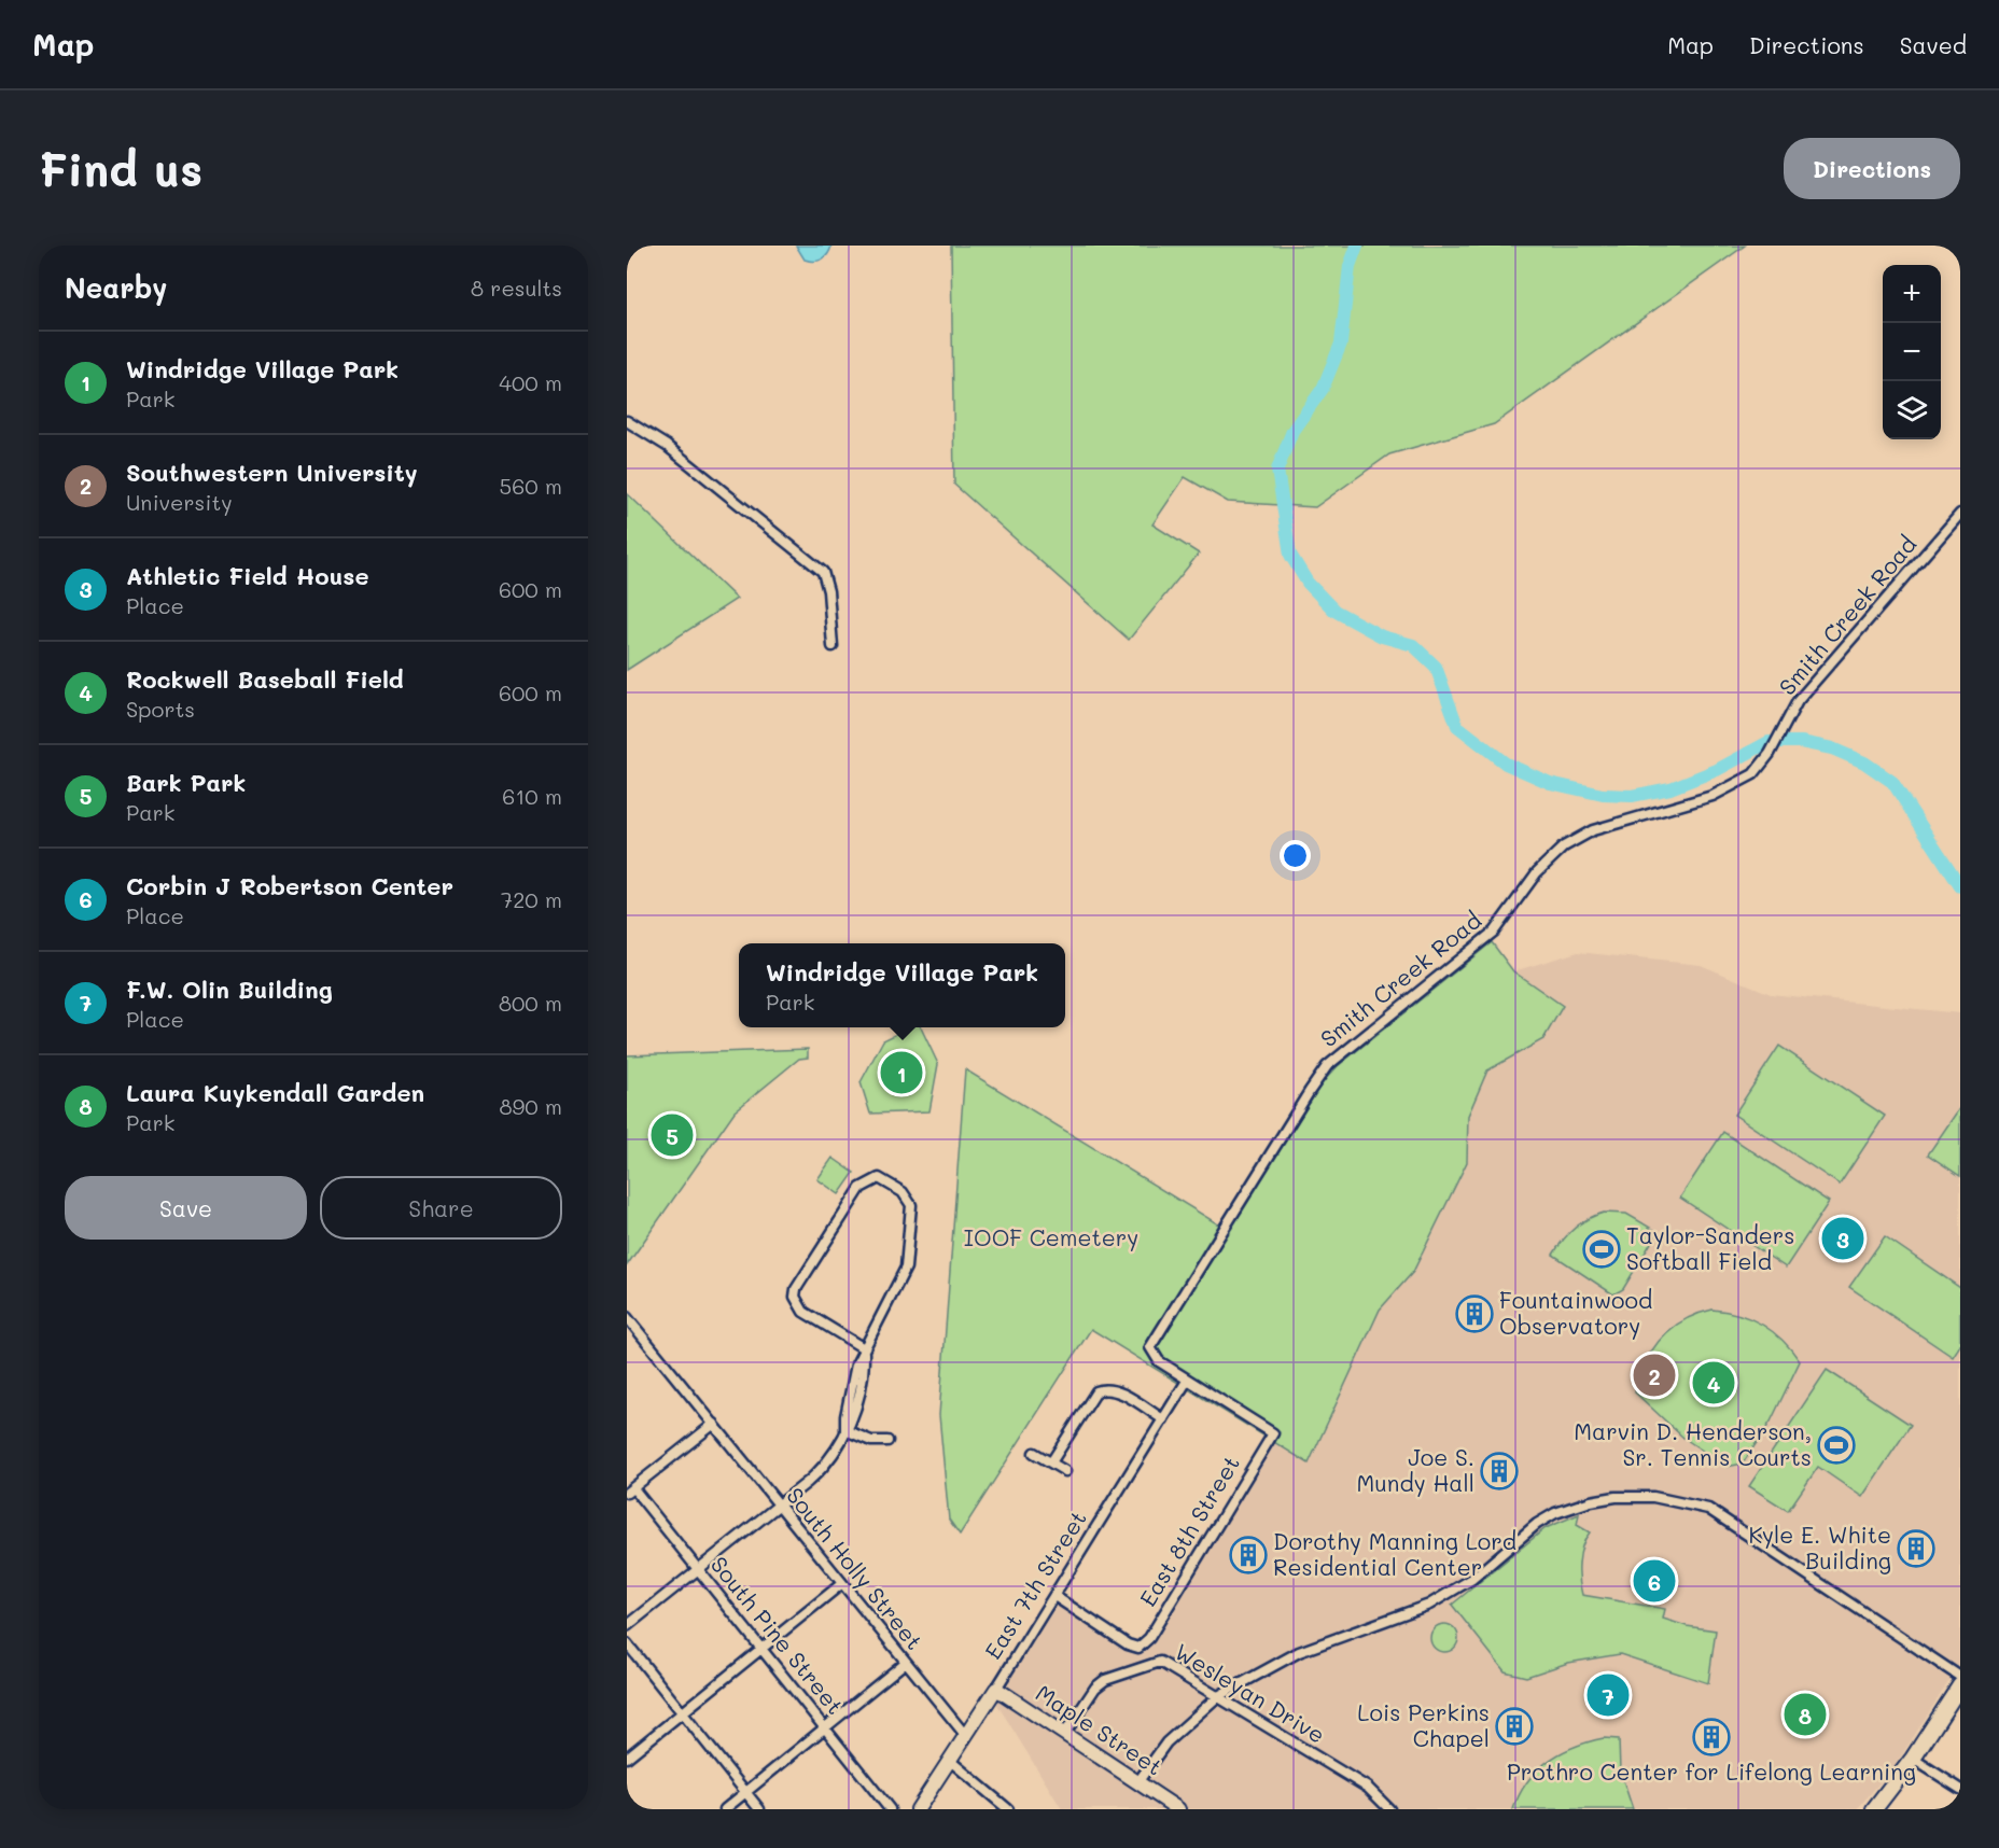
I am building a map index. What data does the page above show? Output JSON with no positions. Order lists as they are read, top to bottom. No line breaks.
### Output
{"streets":{"street":["Smith Creek Road","East 8th Street","South Holly Street","East 7th Street","South Pine Street","Wesleyan Drive","Maple Street"]},"crossings":[["Smith Creek Road","East 8th Street"],["Smith Creek Road","East 7th Street"],["East 8th Street","East 7th Street"],["South Holly Street","East 7th Street"],["East 7th Street","Maple Street"],["Wesleyan Drive","Maple Street"]],"parks":["IOOF Cemetery"],"places":{"sports":["Taylor-Sanders Softball Field","Marvin D. Henderson, Sr. Tennis Courts"],"building":["Fountainwood Observatory","Joe S. Mundy Hall","Kyle E. White Building","Dorothy Manning Lord Residential Center","Lois Perkins Chapel","Prothro Center for Lifelong Learning"]},"page":{"header":"Map","nav":["Map","Directions","Saved"],"buttons":["Directions",["Save","Share"]],"title":"Find us","heading":["Nearby","8 results"],"map_buttons":["+","−"],"list":[{"mark":"1","name":"Windridge Village Park","note":"Park","value":"400 m"},{"mark":"2","name":"Southwestern University","note":"University","value":"560 m"},{"mark":"3","name":"Athletic Field House","note":"Place","value":"600 m"},{"mark":"4","name":"Rockwell Baseball Field","note":"Sports","value":"600 m"},{"mark":"5","name":"Bark Park","note":"Park","value":"610 m"},{"mark":"6","name":"Corbin J Robertson Center","note":"Place","value":"720 m"},{"mark":"7","name":"F.W. Olin Building","note":"Place","value":"800 m"},{"mark":"8","name":"Laura Kuykendall Garden","note":"Park","value":"890 m"}],"popup":["Windridge Village Park","Park"],"pins":["1","5","3","2","4","6","7","8"]}}
